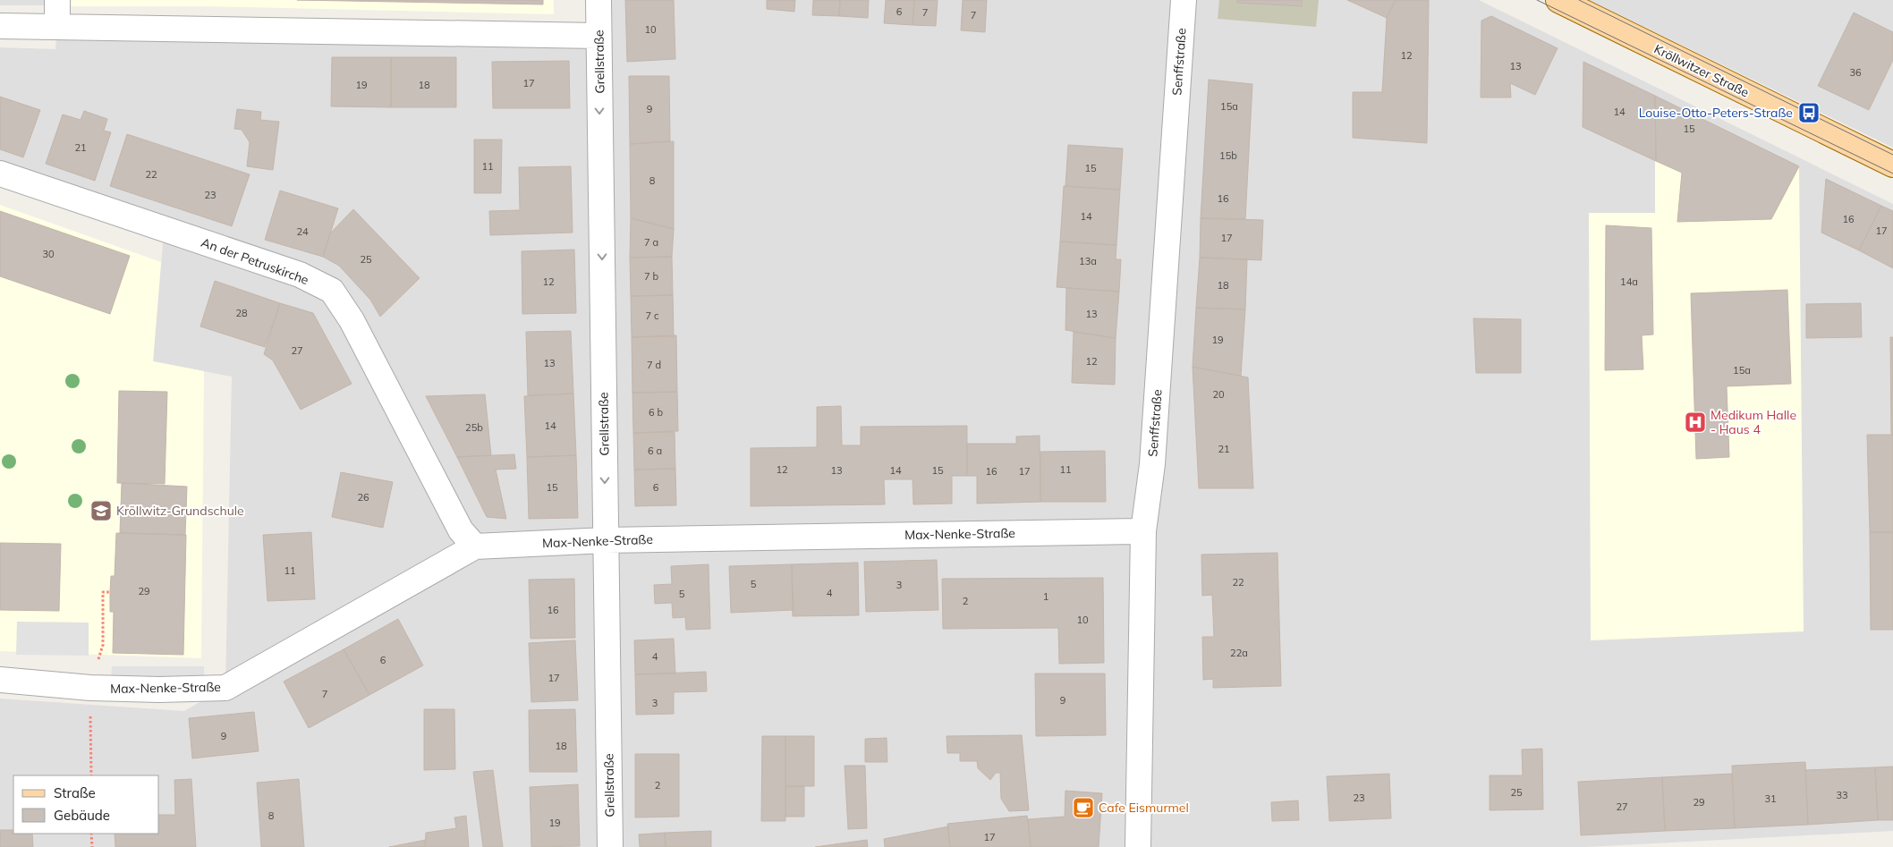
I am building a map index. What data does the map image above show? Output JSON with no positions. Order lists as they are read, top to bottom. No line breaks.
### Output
{"streets":{"main road":["Kröllwitzer Straße"],"street":["Grellstraße","Senffstraße","An der Petruskirche","Max-Nenke-Straße"]},"crossings":[["Grellstraße","Max-Nenke-Straße"],["Senffstraße","Max-Nenke-Straße"],["An der Petruskirche","Max-Nenke-Straße"]],"one_way":["Grellstraße"],"places":{"bus stop":["Louise-Otto-Peters-Straße"],"hospital":["Medikum Halle - Haus 4"],"school or university":["Kröllwitz-Grundschule"],"cafe":["Cafe Eismurmel"]},"house_numbers":["6","7","7","10","12","13","36","17","19","18","15a","9","14","15","21","15b","11","15","22","8","23","16","14","16","17","24","17","7 a","30","25","13a","7 b","12","14a","18","28","13","7 c","19","27","12","13","7 d","15a","20","6 b","14","25b","21","6 a","12","11","13","14","15","16","17","15","6","26","11","22","5","3","29","4","5","1","2","16","10","22a","4","6","17","7","9","3","9","18","2","25","33","23","31","29","27","8","19","17"],"legend":["Straße","Gebäude"]}
